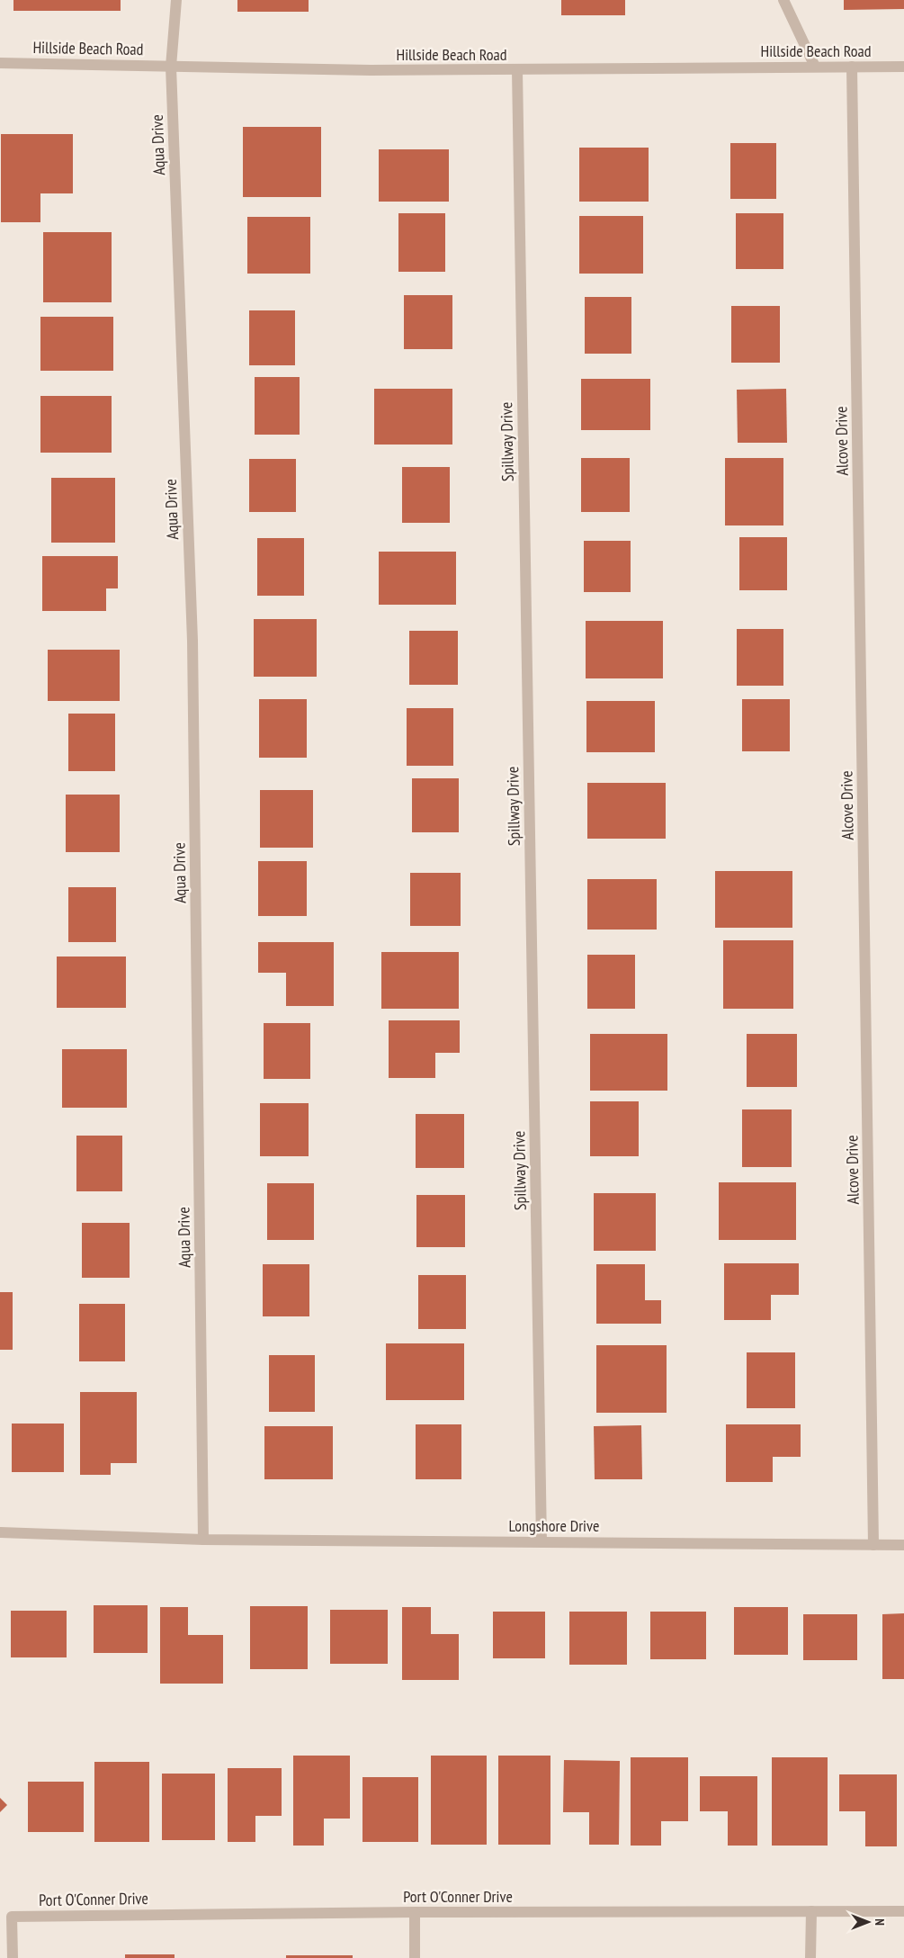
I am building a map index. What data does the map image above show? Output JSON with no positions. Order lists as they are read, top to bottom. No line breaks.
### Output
{"streets":{"street":["Hillside Beach Road","Aqua Drive","Alcove Drive","Spillway Drive","Longshore Drive","Port O'Conner Drive"]},"crossings":[["Hillside Beach Road","Aqua Drive"],["Hillside Beach Road","Alcove Drive"],["Hillside Beach Road","Spillway Drive"],["Aqua Drive","Longshore Drive"],["Alcove Drive","Longshore Drive"],["Spillway Drive","Longshore Drive"]],"north":"right"}
